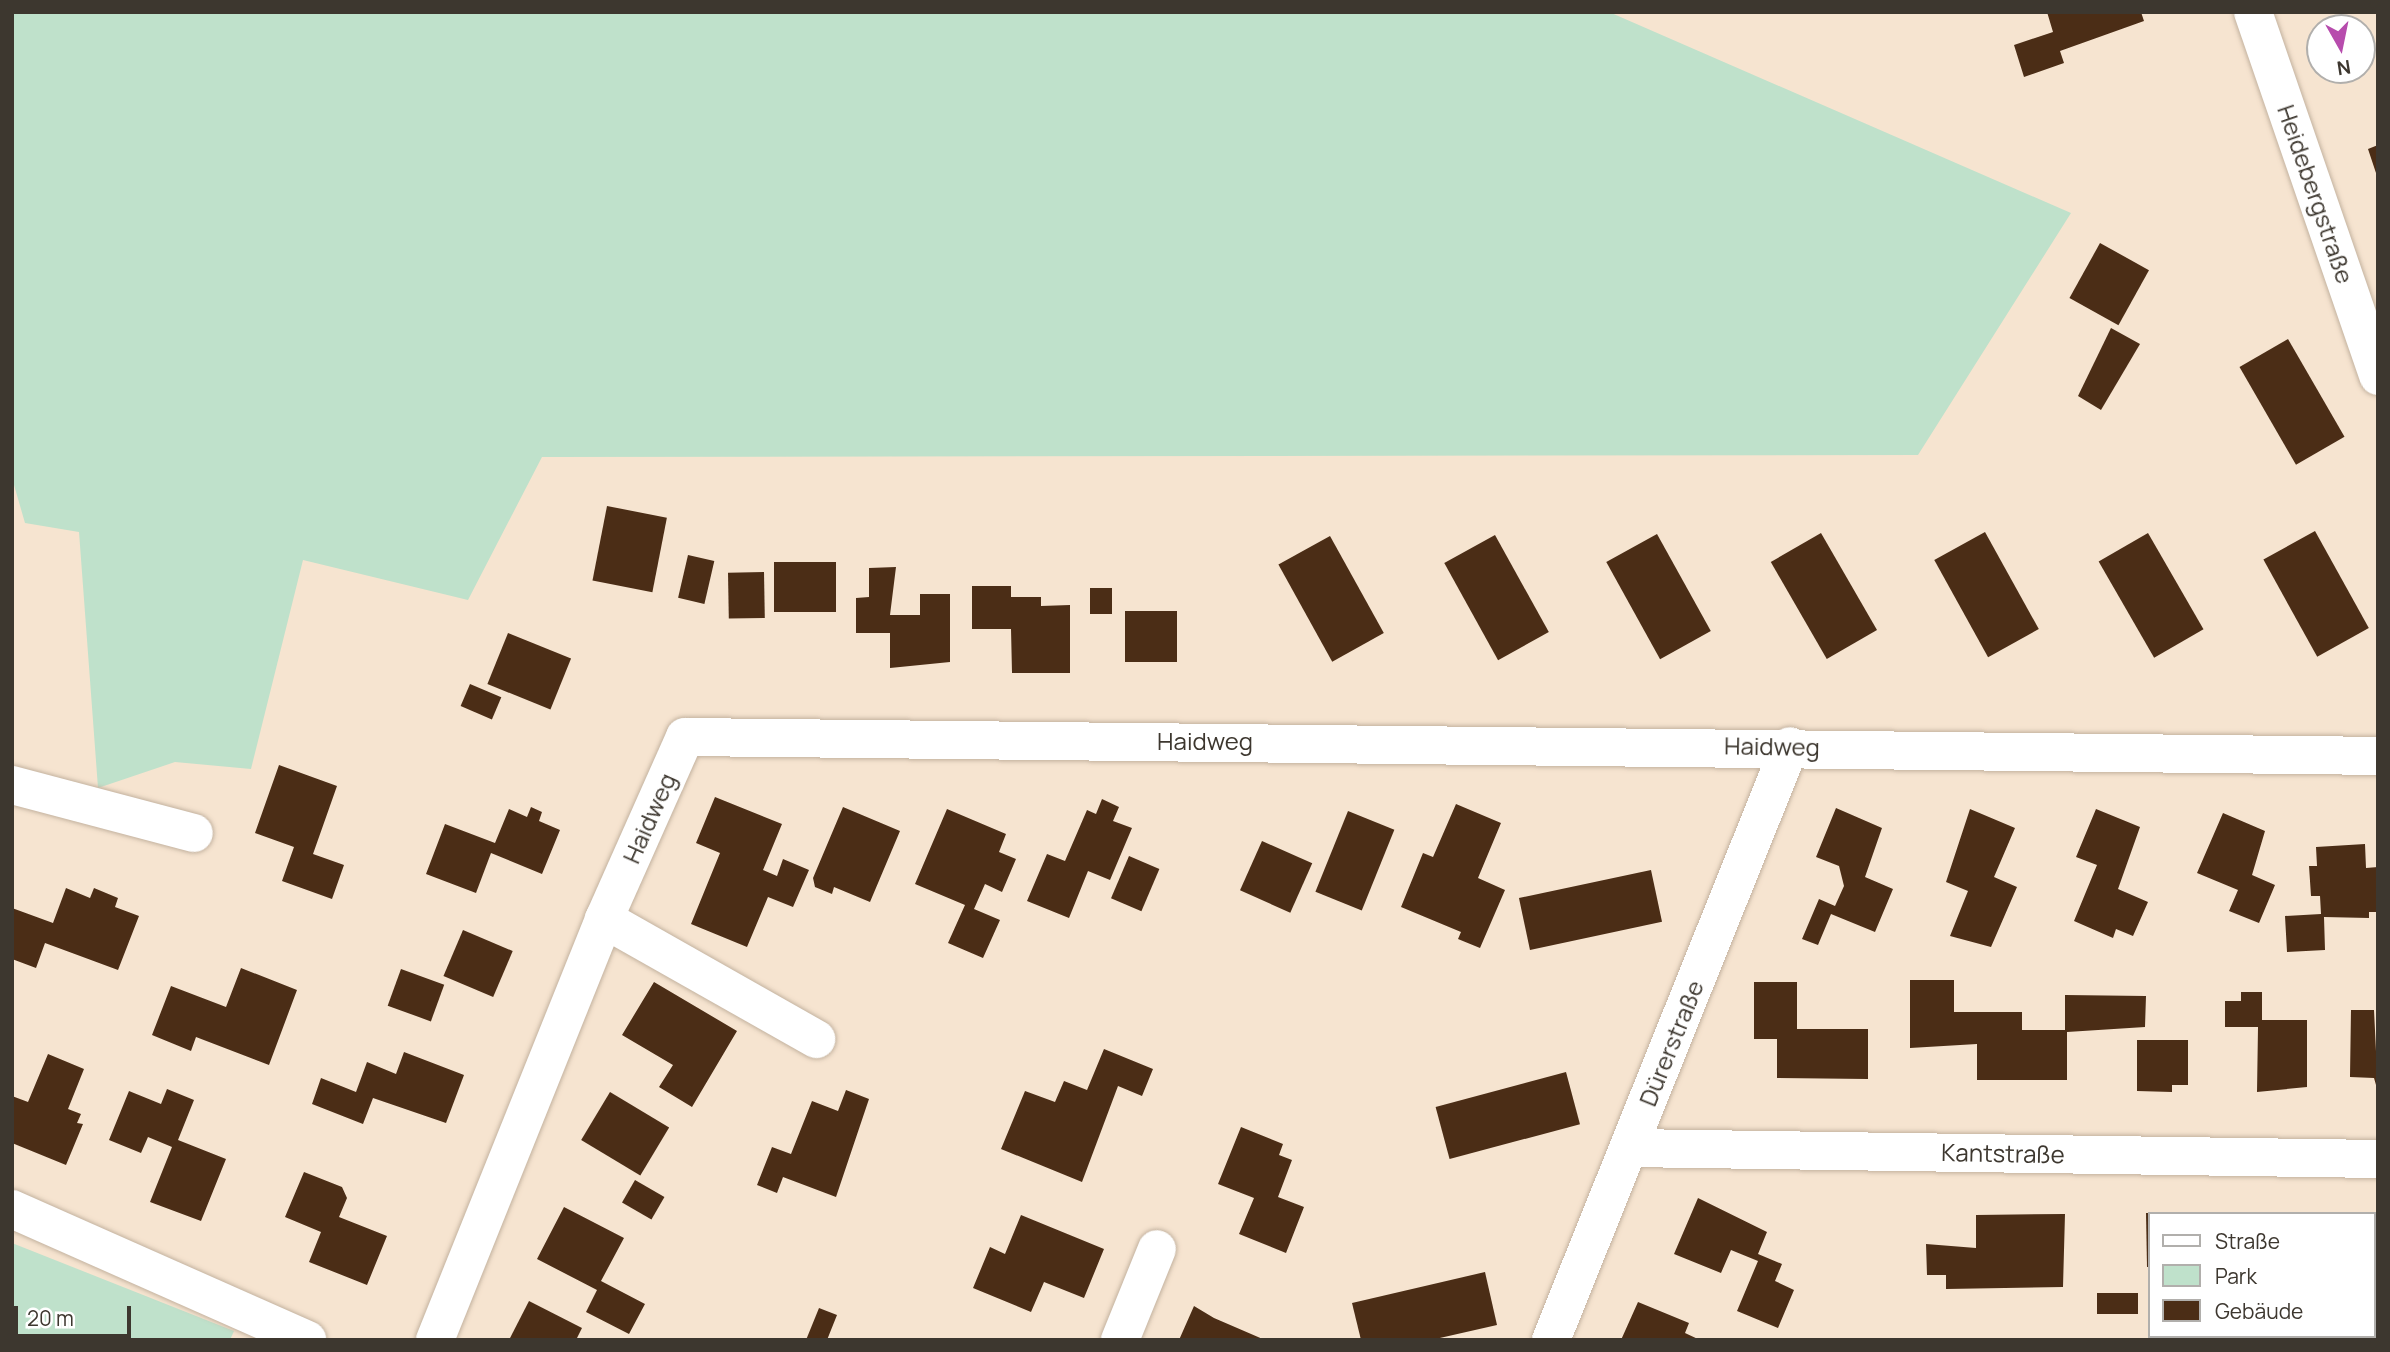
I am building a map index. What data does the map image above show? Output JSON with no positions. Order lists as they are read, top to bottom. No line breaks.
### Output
{"streets":{"street":["Heidebergstraße","Haidweg","Dürerstraße","Kantstraße"]},"crossings":[["Haidweg","Dürerstraße"],["Dürerstraße","Kantstraße"]],"legend":["Straße","Park","Gebäude"],"scale_bar":"20 m","north":"bottom"}
